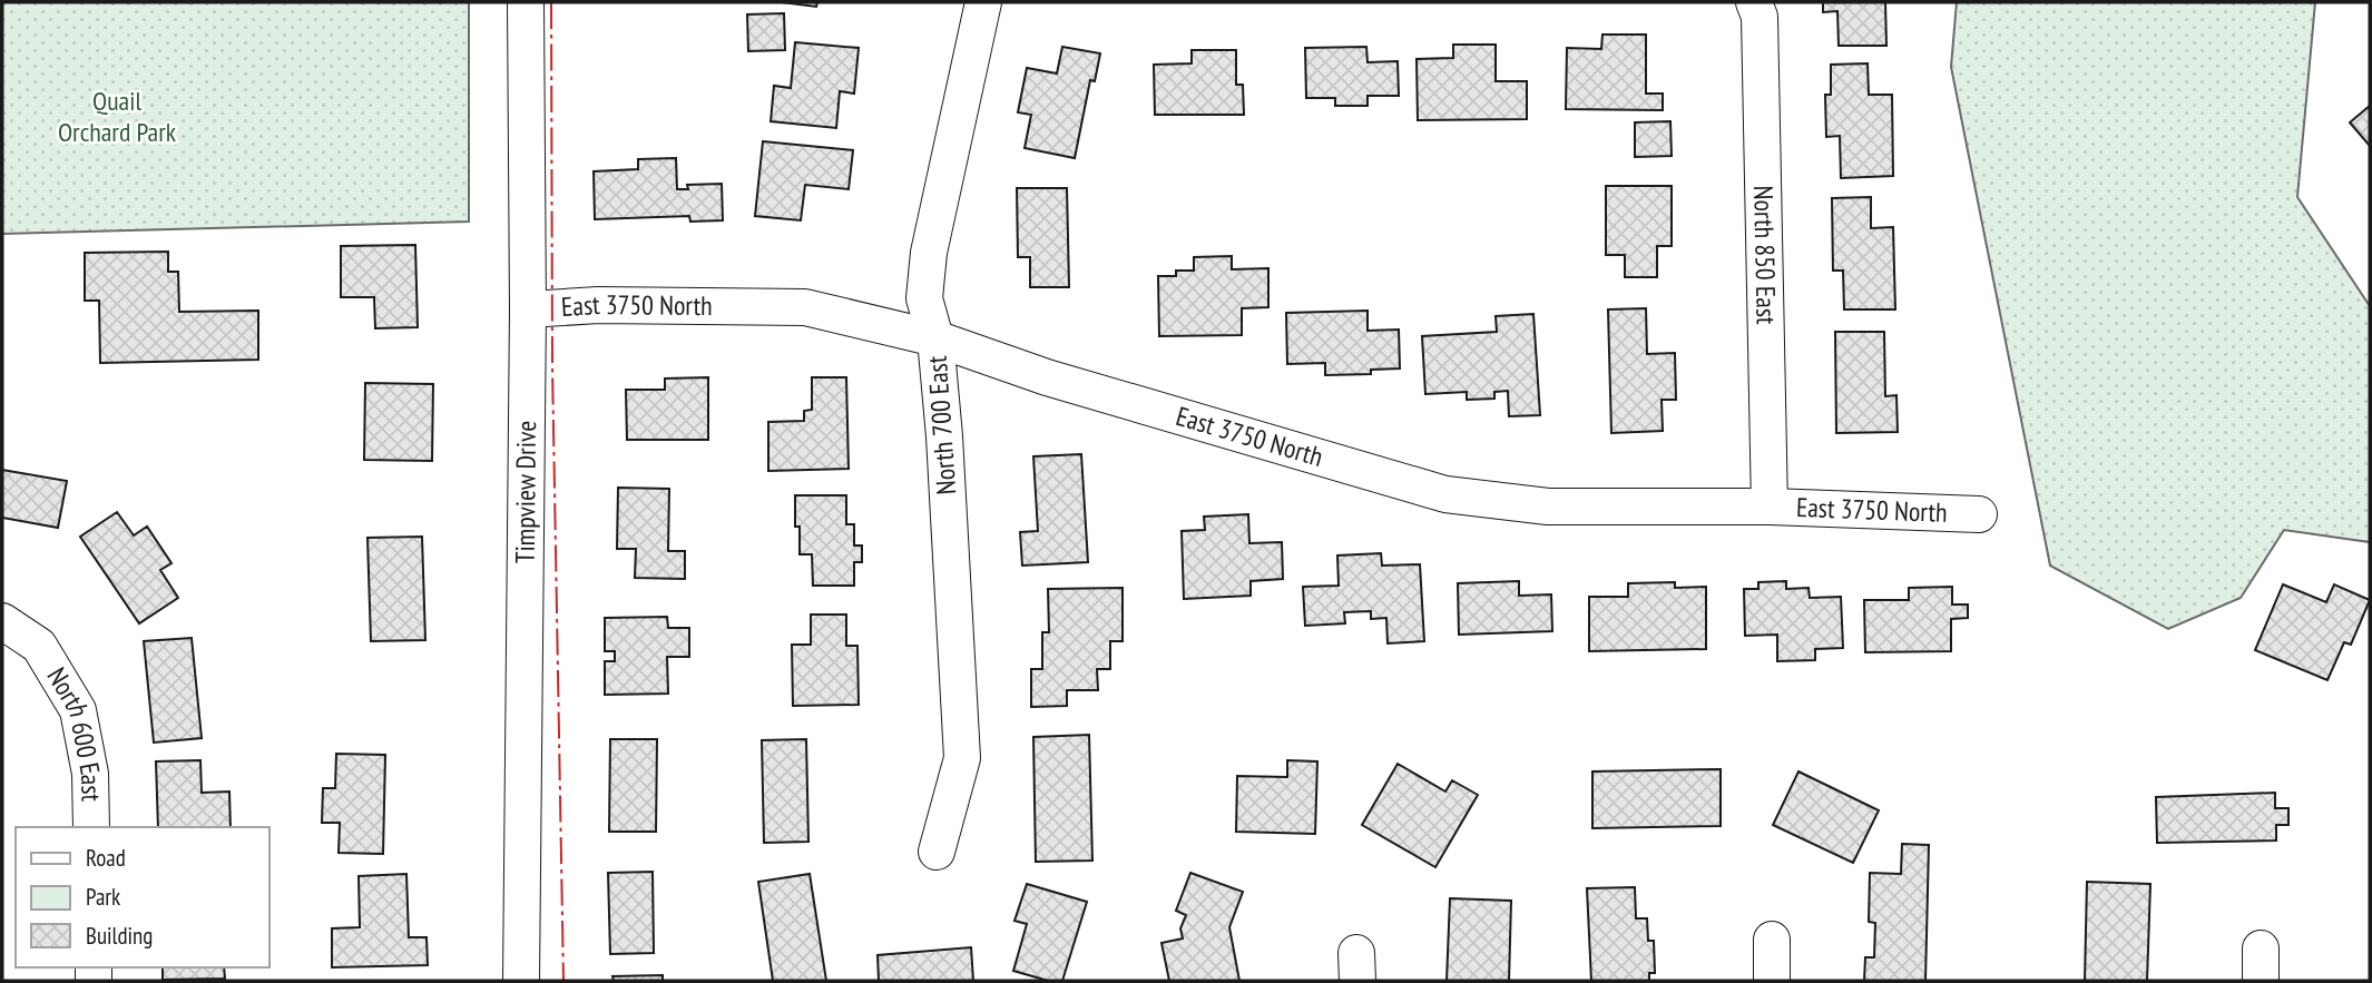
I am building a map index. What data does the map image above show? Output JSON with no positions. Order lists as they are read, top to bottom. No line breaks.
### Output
{"streets":{"street":["North 850 East","East 3750 North","North 700 East","Timpview Drive","North 600 East"]},"crossings":[["North 850 East","East 3750 North"],["East 3750 North","North 700 East"],["East 3750 North","Timpview Drive"]],"parks":["Quail Orchard Park"],"legend":["Road","Park","Building"]}
